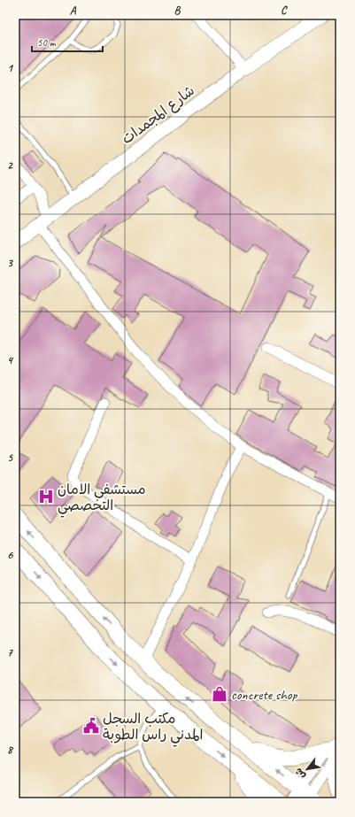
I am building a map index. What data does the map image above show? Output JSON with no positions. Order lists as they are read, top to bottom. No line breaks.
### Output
{"streets":{"main road":["شارع المجمدات"]},"places":{"hospital":["مستشفى الامان التخصصي"],"shop":["concrete shop"],"public building":["مكتب السجل المدني راس الطوبة"]},"scale_bar":"50 m","north":"bottom left","grid":{"columns":["A","B","C"],"rows":["1","2","3","4","5","6","7","8"]}}
